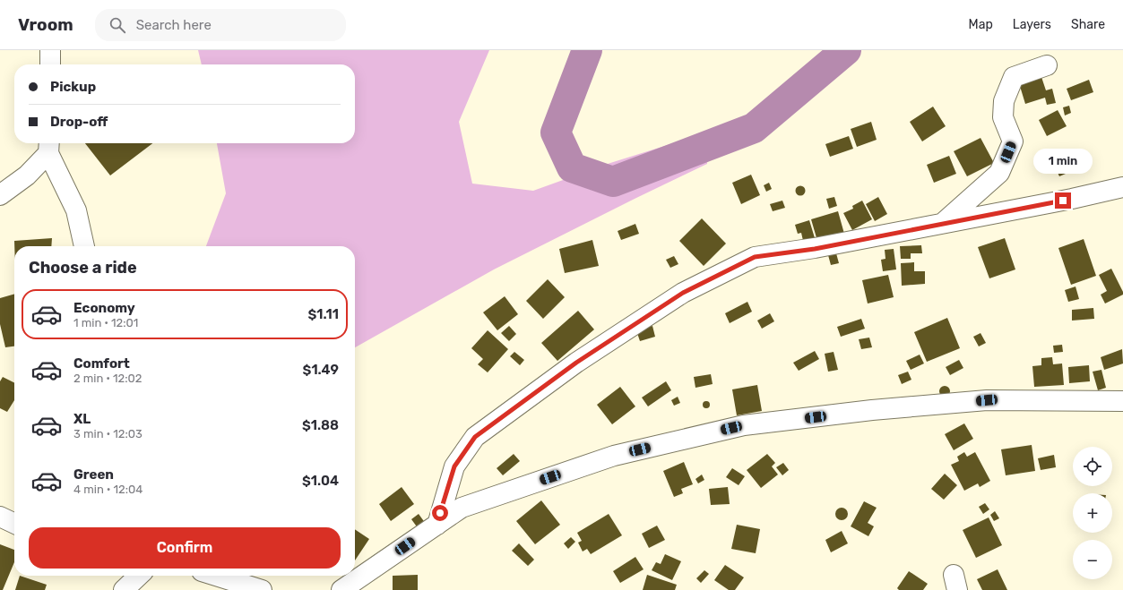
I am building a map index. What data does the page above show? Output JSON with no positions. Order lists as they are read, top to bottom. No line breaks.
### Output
{"page":{"header":"Vroom","search":"Search here","nav":["Map","Layers","Share"],"banner":["Pickup","Drop-off"],"bubble":"1 min","heading":"Choose a ride","list":[{"name":"Economy","note":"1 min · 12:01","value":"$1.11"},{"name":"Comfort","note":"2 min · 12:02","value":"$1.49"},{"name":"XL","note":"3 min · 12:03","value":"$1.88"},{"name":"Green","note":"4 min · 12:04","value":"$1.04"}],"map_buttons":["+","−"],"buttons":"Confirm"}}
